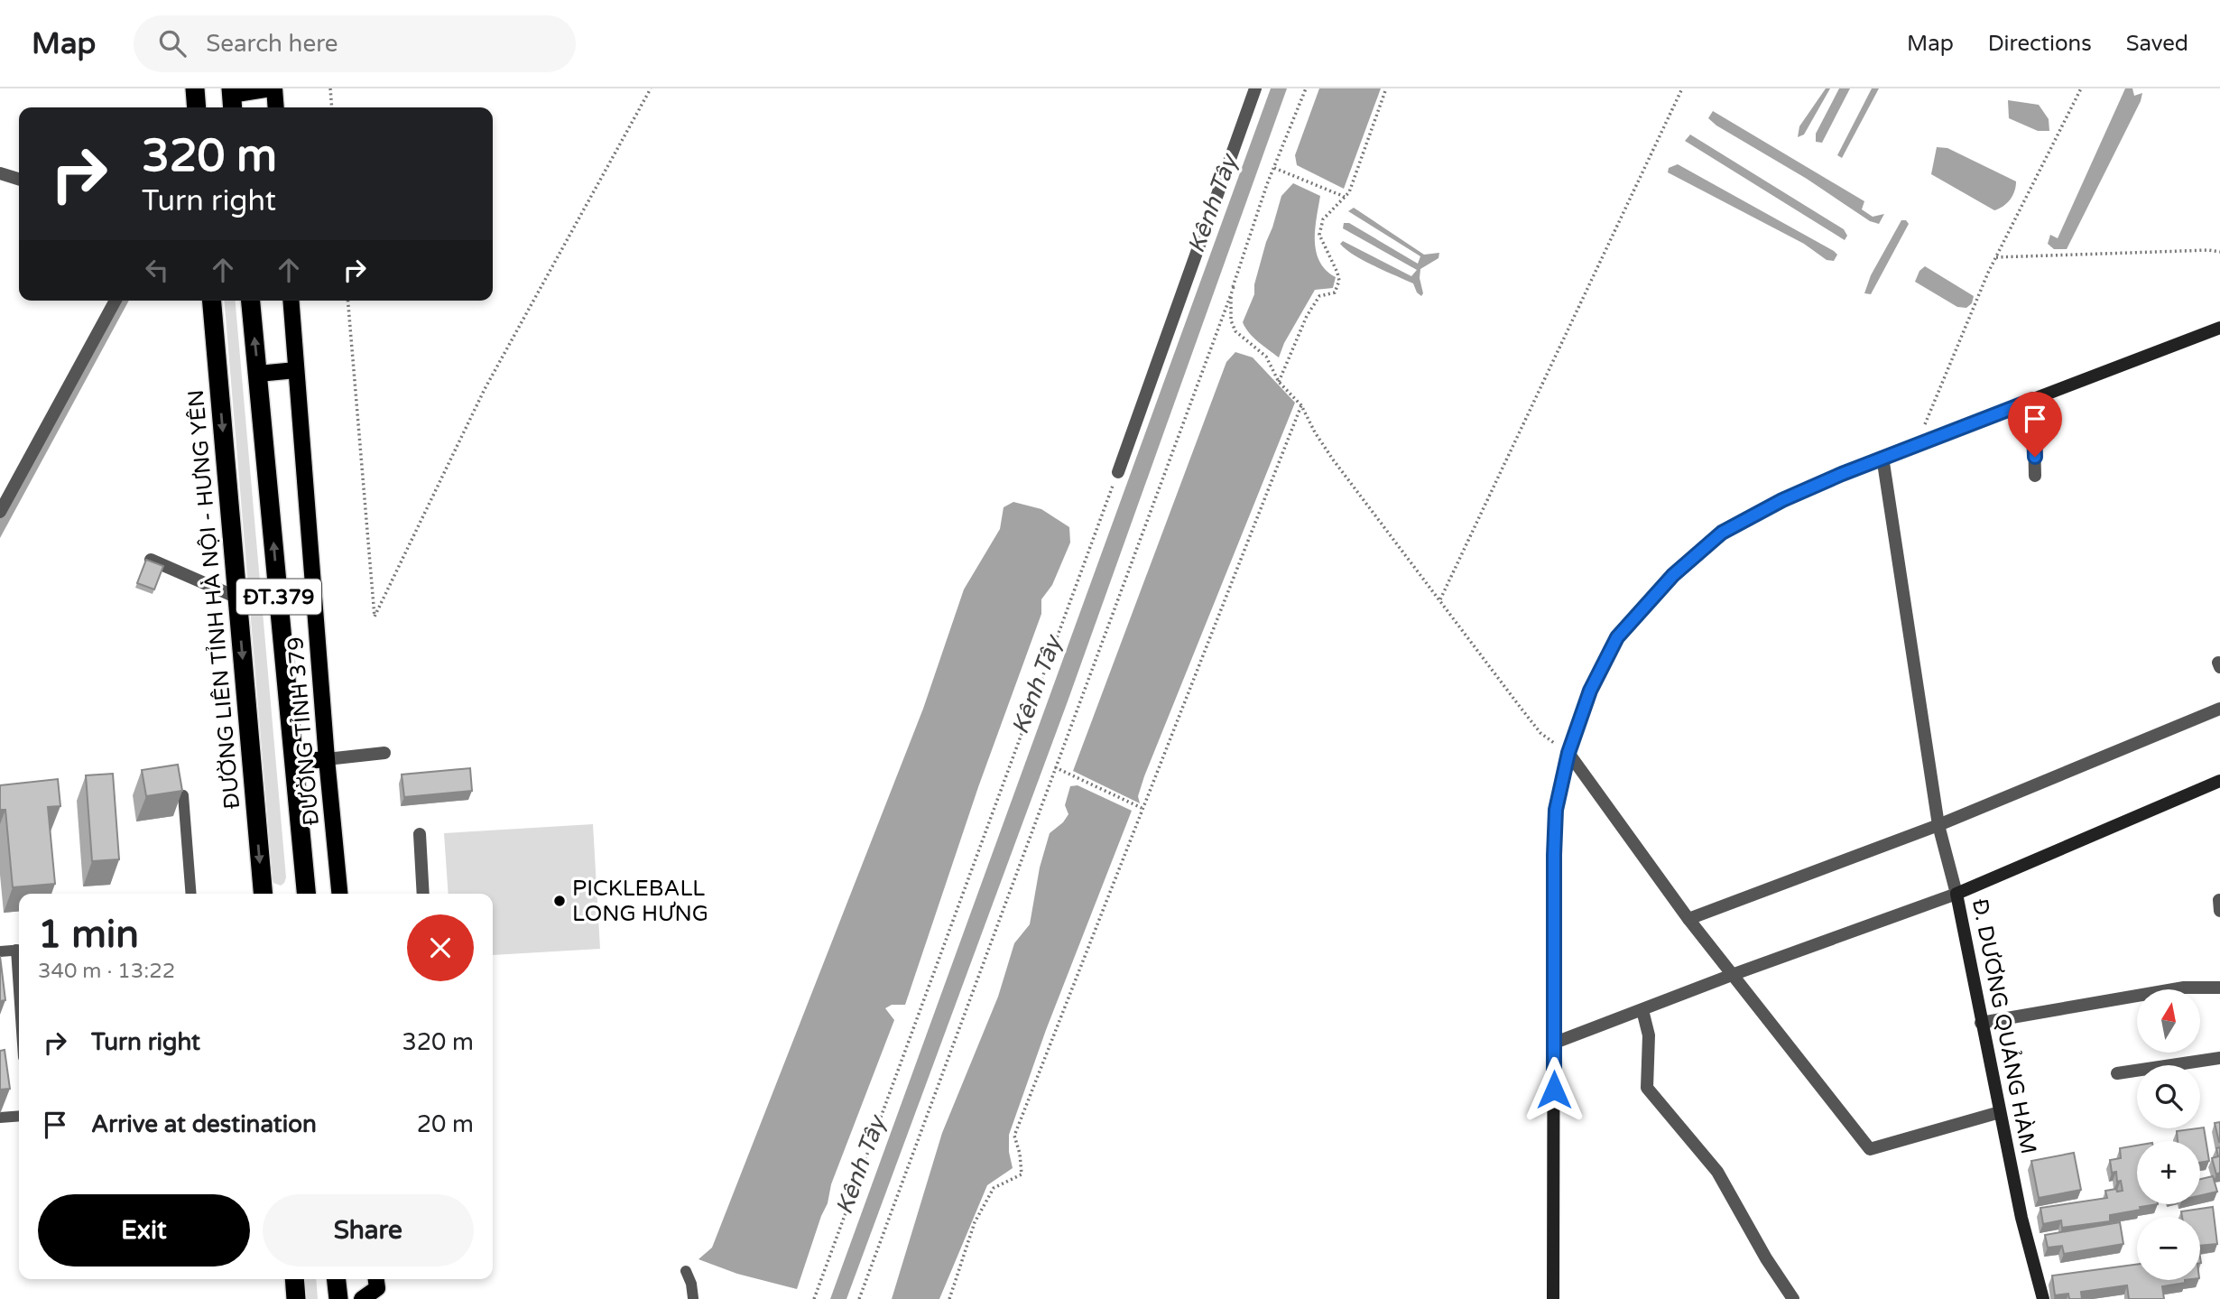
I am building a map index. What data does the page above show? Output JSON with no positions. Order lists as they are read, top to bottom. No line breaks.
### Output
{"streets":{"highway":["ĐT.379","ĐƯỜNG LIÊN TỈNH HÀ NỘI - HƯNG YÊN"],"main road":["ĐƯỜNG TỈNH 379"],"street":["Đ. DƯƠNG QUẢNG HÀM"]},"water":["Kênh Tây"],"places":["PICKLEBALL LONG HƯNG"],"north":"top","page":{"header":"Map","search":"Search here","nav":["Map","Directions","Saved"],"turn":["320 m","Turn right"],"heading":["1 min","340 m · 13:22"],"map_buttons":["+","−"],"list":[{"name":"Turn right","value":"320 m"},{"name":"Arrive at destination","value":"20 m"}],"buttons":["Exit","Share"]}}
